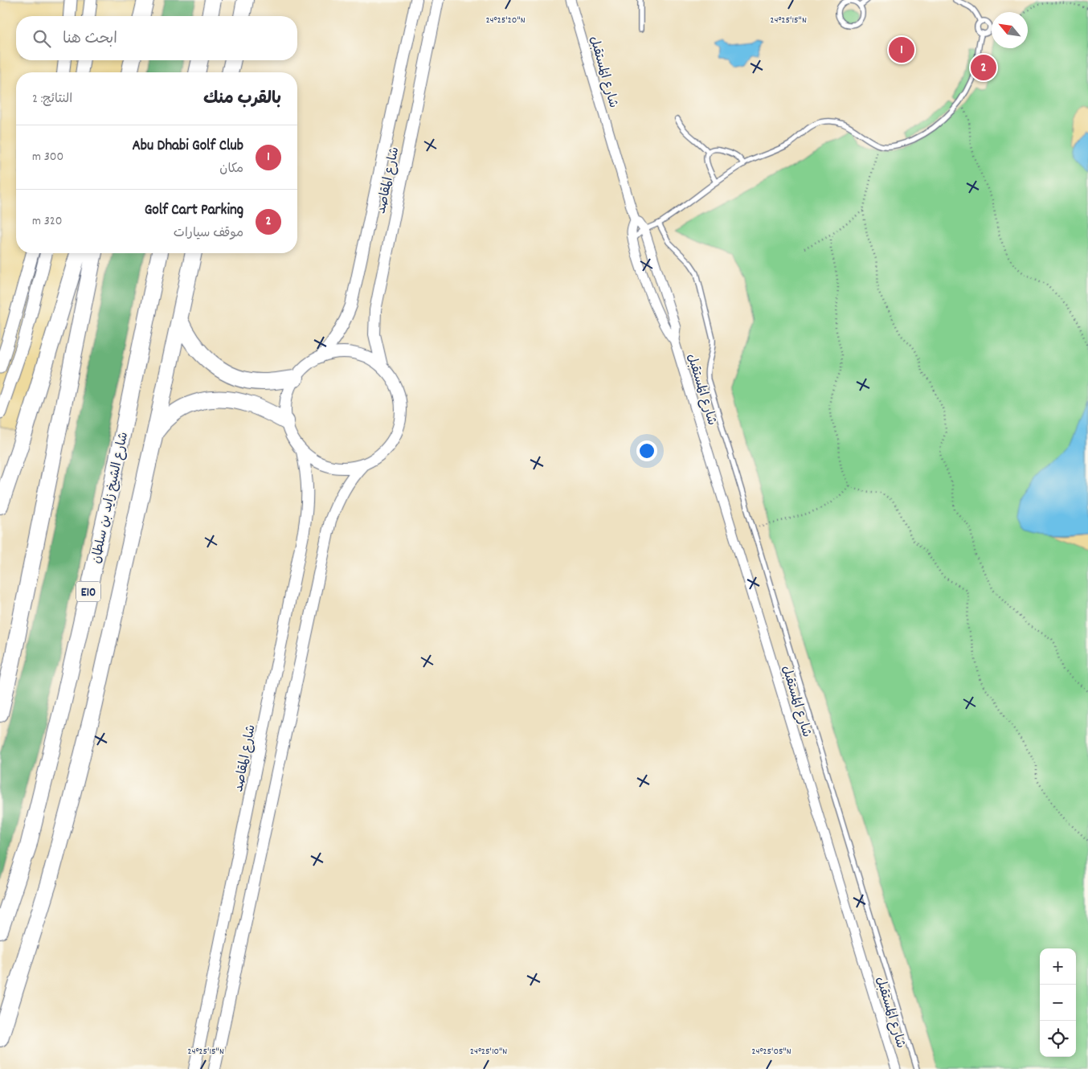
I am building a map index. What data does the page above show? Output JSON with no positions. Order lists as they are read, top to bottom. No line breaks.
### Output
{"streets":{"highway":["شارع الشيخ زايد بن سلطان","E10"],"street":["شارع المُستقبل","شارع المقاصد"]},"north":"top left","page":{"search":"ابحث هنا","pins":["1","2"],"heading":["بالقرب منك","النتائج: 2"],"list":[{"mark":"1","name":"Abu Dhabi Golf Club","note":"مكان","value":"300 m"},{"mark":"2","name":"Golf Cart Parking","note":"موقف سيارات","value":"320 m"}],"map_buttons":["+","−"]},"coordinates":["24°25'15\"N","24°25'20\"N","24°25'10\"N","24°25'05\"N"]}
